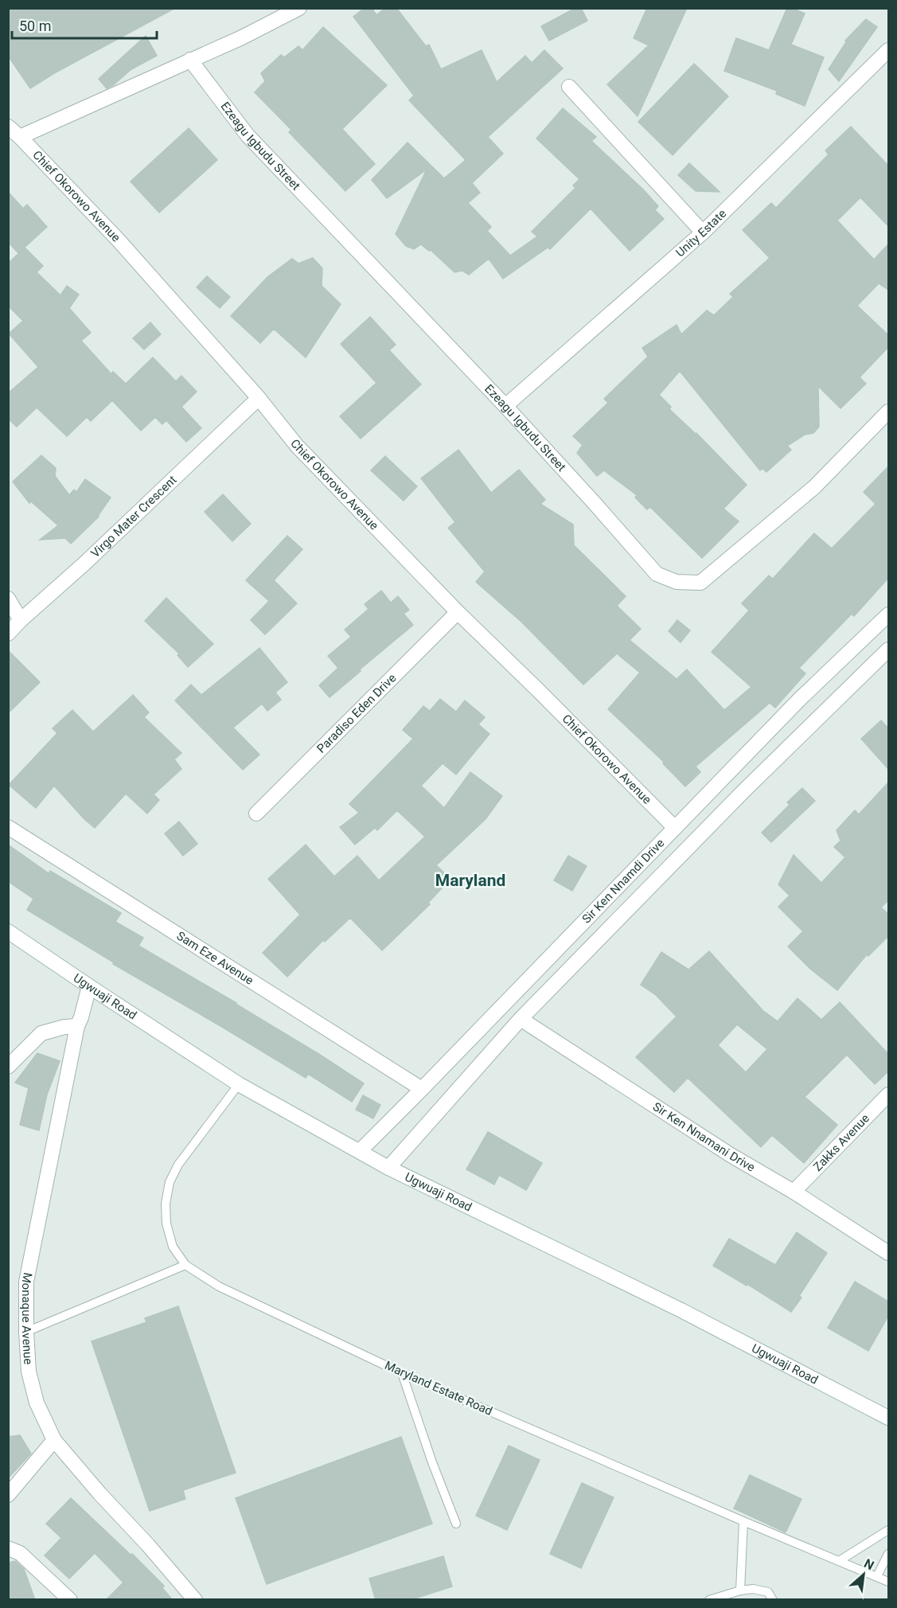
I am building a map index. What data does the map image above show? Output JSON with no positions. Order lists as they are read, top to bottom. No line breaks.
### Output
{"streets":{"street":["Ezeagu Igbudu Street","Chief Okorowo Avenue","Unity Estate","Virgo Mater Crescent","Paradiso Eden Drive","Sir Ken Nnamdi Drive","Sam Eze Avenue","Ugwuaji Road","Sir Ken Nnamani Drive","Zakks Avenue","Monaque Avenue"],"lane":["Maryland Estate Road"]},"crossings":[["Ezeagu Igbudu Street","Unity Estate"],["Chief Okorowo Avenue","Virgo Mater Crescent"],["Chief Okorowo Avenue","Paradiso Eden Drive"],["Chief Okorowo Avenue","Sir Ken Nnamdi Drive"],["Sir Ken Nnamdi Drive","Sam Eze Avenue"],["Sir Ken Nnamdi Drive","Ugwuaji Road"],["Sir Ken Nnamdi Drive","Sir Ken Nnamani Drive"],["Ugwuaji Road","Monaque Avenue"],["Ugwuaji Road","Maryland Estate Road"],["Sir Ken Nnamani Drive","Zakks Avenue"]],"districts":["Maryland"],"scale_bar":"50 m","north":"top right"}
